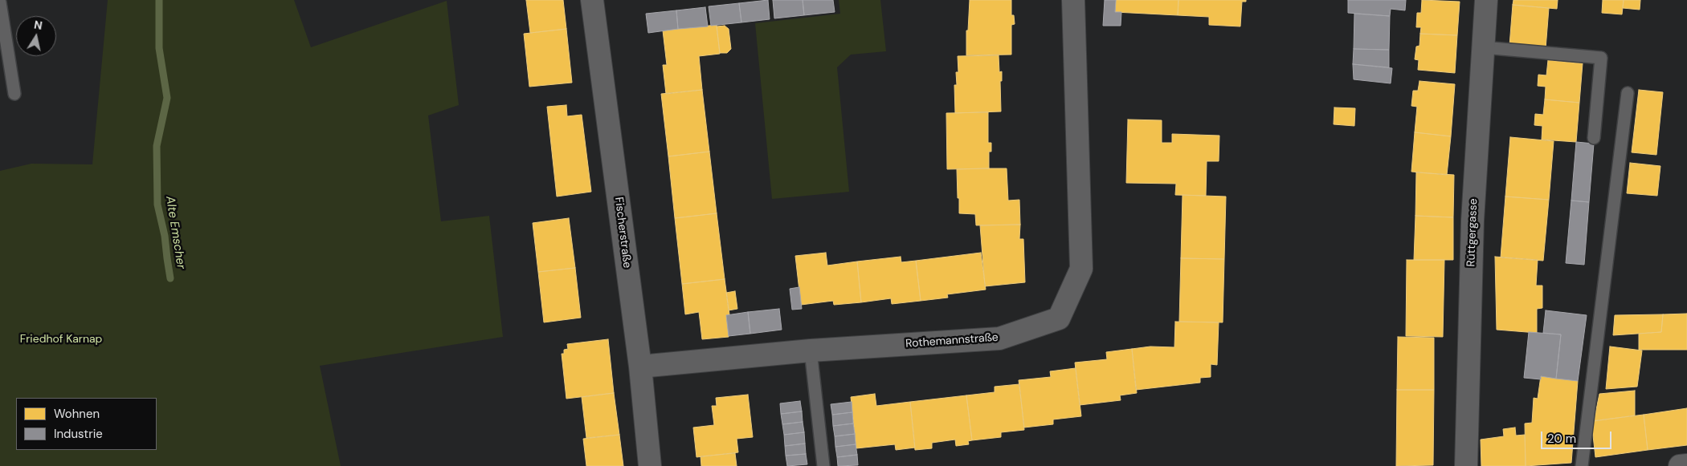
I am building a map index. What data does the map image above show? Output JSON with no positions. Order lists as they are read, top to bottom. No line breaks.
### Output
{"streets":{"street":["Fischerstraße","Rüttgergasse","Rothemannstraße"]},"crossings":[["Fischerstraße","Rothemannstraße"]],"water":["Alte Emscher"],"parks":["Friedhof Karnap"],"legend":["Wohnen","Industrie"],"scale_bar":"20 m","north":"top"}
